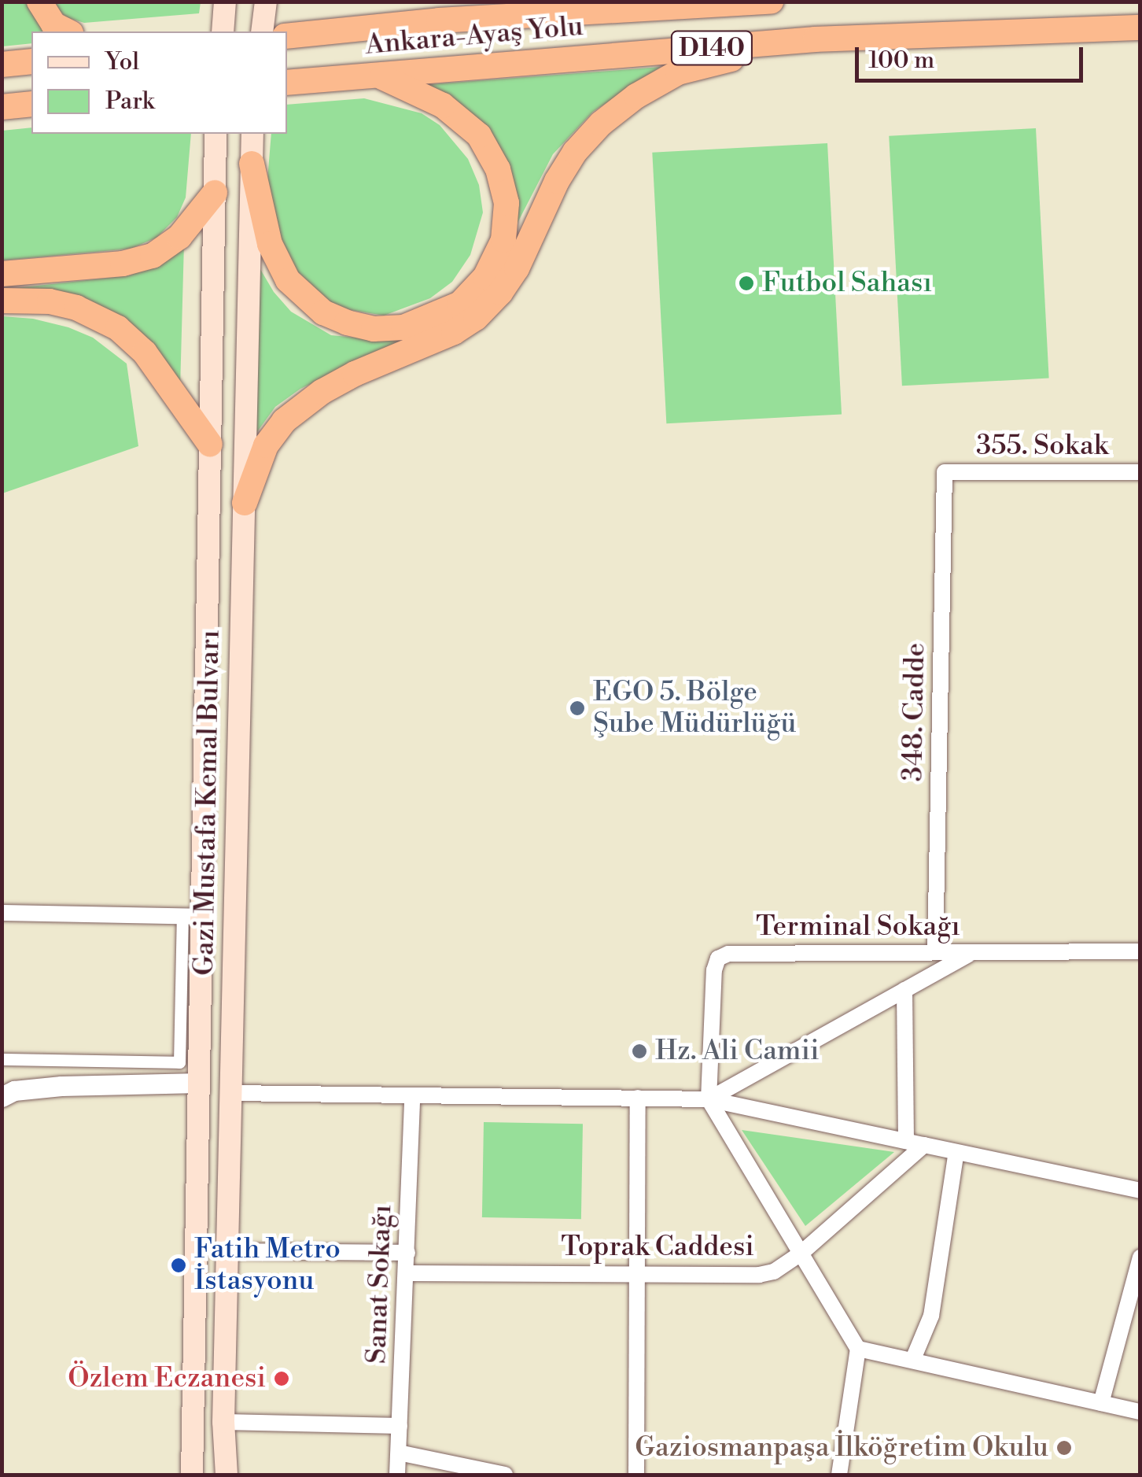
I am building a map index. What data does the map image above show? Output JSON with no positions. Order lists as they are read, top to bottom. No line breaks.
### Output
{"streets":{"highway":["Ankara-Ayaş Yolu","D140"],"main road":["Gazi Mustafa Kemal Bulvarı"],"street":["355. Sokak","348. Cadde","Terminal Sokağı","Toprak Caddesi","Sanat Sokağı"]},"crossings":[["355. Sokak","348. Cadde"],["348. Cadde","Terminal Sokağı"],["Toprak Caddesi","Sanat Sokağı"]],"places":["Futbol Sahası","EGO 5. Bölge Şube Müdürlüğü","Hz. Ali Camii","Fatih Metro İstasyonu","Özlem Eczanesi","Gaziosmanpaşa İlköğretim Okulu"],"legend":["Yol","Park"],"scale_bar":"100 m"}
